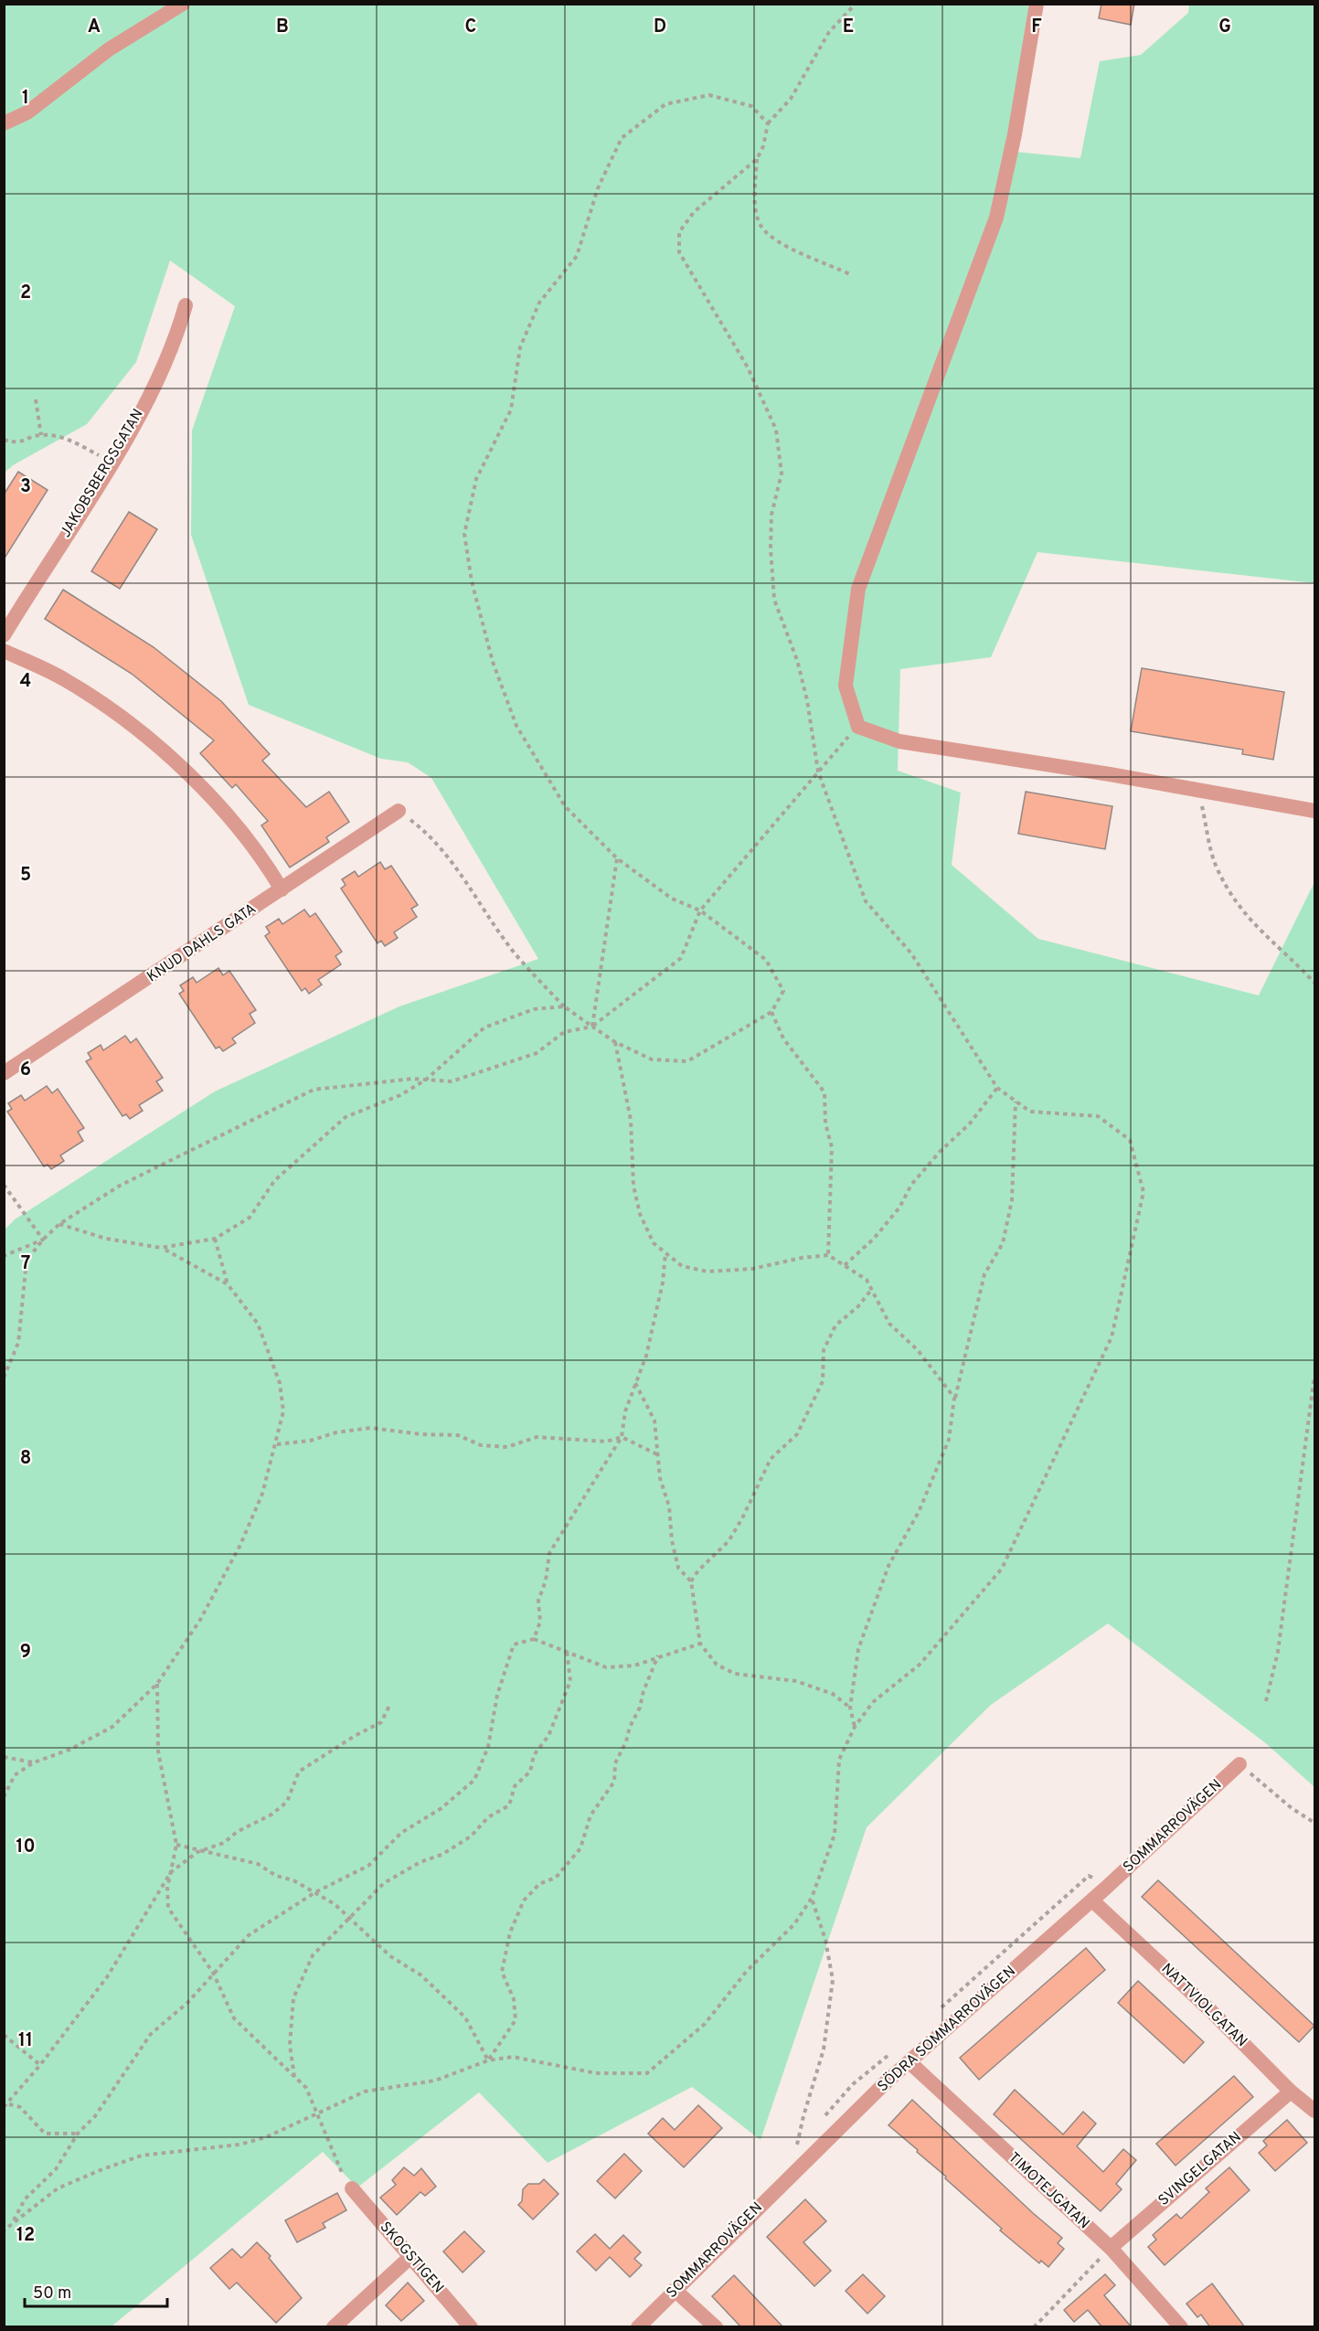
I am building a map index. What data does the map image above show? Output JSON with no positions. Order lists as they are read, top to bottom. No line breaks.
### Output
{"streets":{"street":["JAKOBSBERGSGATAN","KNUD DAHLS GATA","SOMMARROVÄGEN","NATTVIOLGATAN","SÖDRA SOMMARROVÄGEN","SVINGELGATAN","TIMOTEJGATAN","SKOGSTIGEN"]},"crossings":[["SOMMARROVÄGEN","SÖDRA SOMMARROVÄGEN"],["NATTVIOLGATAN","SÖDRA SOMMARROVÄGEN"],["NATTVIOLGATAN","SVINGELGATAN"],["SÖDRA SOMMARROVÄGEN","TIMOTEJGATAN"],["SVINGELGATAN","TIMOTEJGATAN"]],"scale_bar":"50 m","grid":{"columns":["A","B","C","D","E","F","G"],"rows":["1","2","3","4","5","6","7","8","9","10","11","12"]}}
